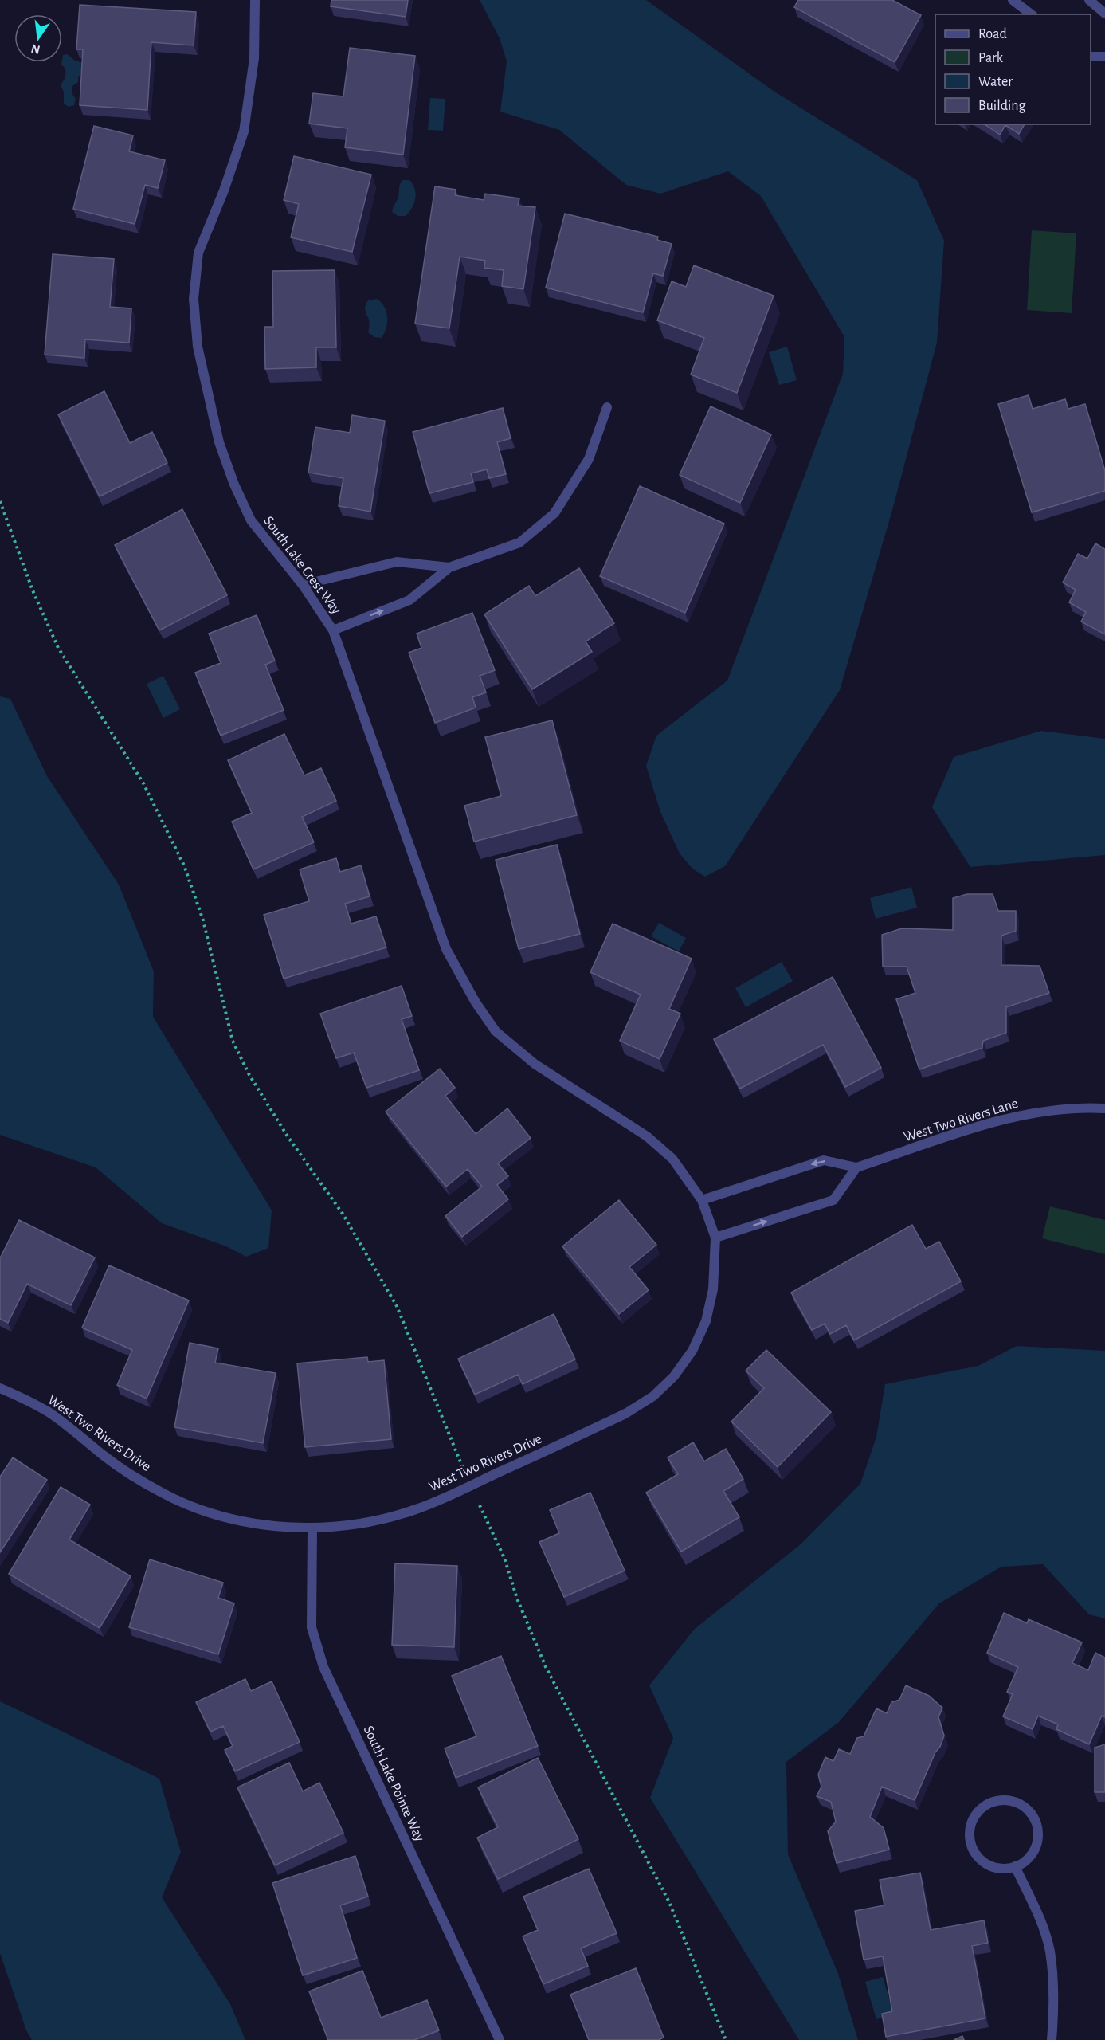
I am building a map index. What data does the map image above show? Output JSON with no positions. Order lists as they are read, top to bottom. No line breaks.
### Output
{"streets":{"street":["South Lake Crest Way","West Two Rivers Lane","West Two Rivers Drive","South Lake Pointe Way"]},"crossings":[["South Lake Crest Way","West Two Rivers Drive"],["West Two Rivers Drive","South Lake Pointe Way"]],"legend":["Road","Park","Water","Building"],"north":"bottom"}
